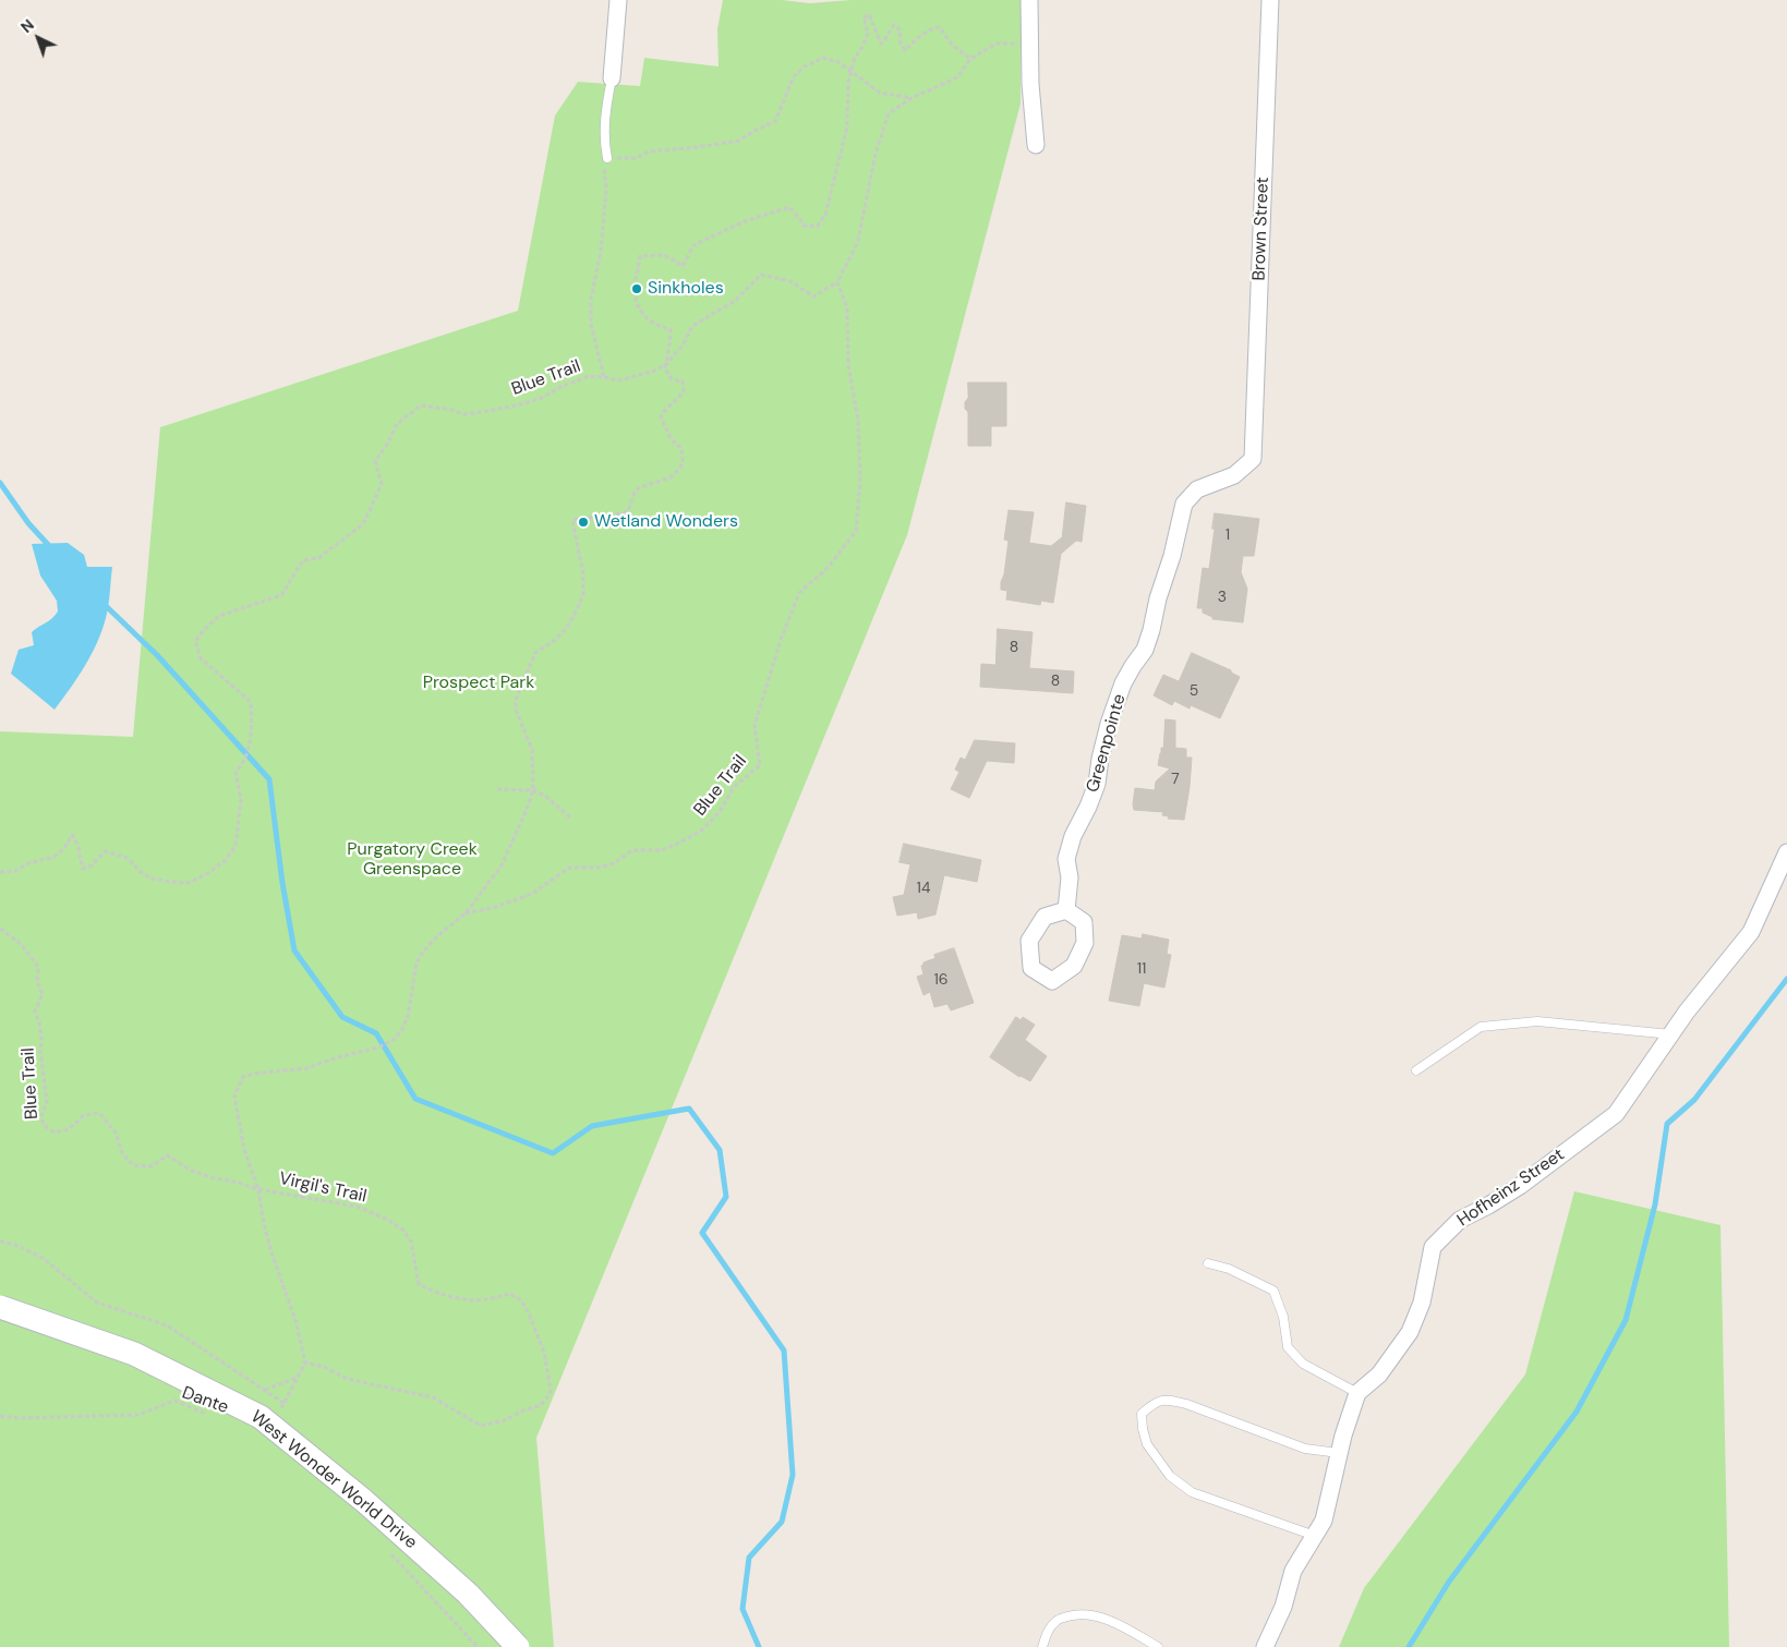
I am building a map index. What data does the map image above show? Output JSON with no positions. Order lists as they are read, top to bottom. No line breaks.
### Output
{"streets":{"main road":["West Wonder World Drive"],"street":["Brown Street","Greenpointe","Hofheinz Street"],"path":["Blue Trail","Virgil's Trail","Dante"]},"crossings":[["Brown Street","Greenpointe"],["Blue Trail","Virgil's Trail"]],"parks":["Prospect Park","Purgatory Creek Greenspace"],"places":["Sinkholes","Wetland Wonders"],"house_numbers":["1","3","8","8","5","7","14","11","16"],"north":"top left"}
